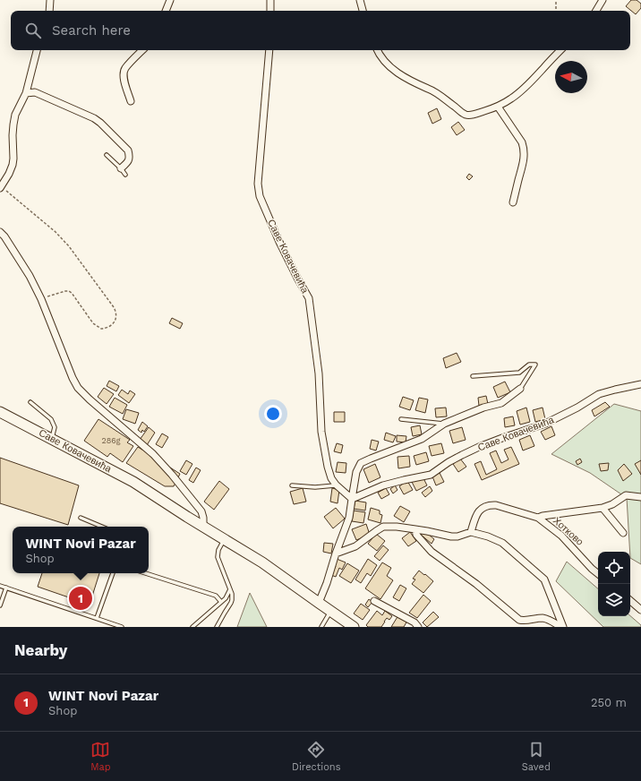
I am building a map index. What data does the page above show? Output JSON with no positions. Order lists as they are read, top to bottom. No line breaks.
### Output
{"streets":{"main road":["Саве Ковачевића"],"street":["Хотково"]},"house_numbers":["286g"],"north":"left","page":{"search":"Search here","popup":["WINT Novi Pazar","Shop"],"pins":"1","heading":"Nearby","list":[{"mark":"1","name":"WINT Novi Pazar","note":"Shop","value":"250 m"}],"nav":["Map","Directions","Saved"]}}
